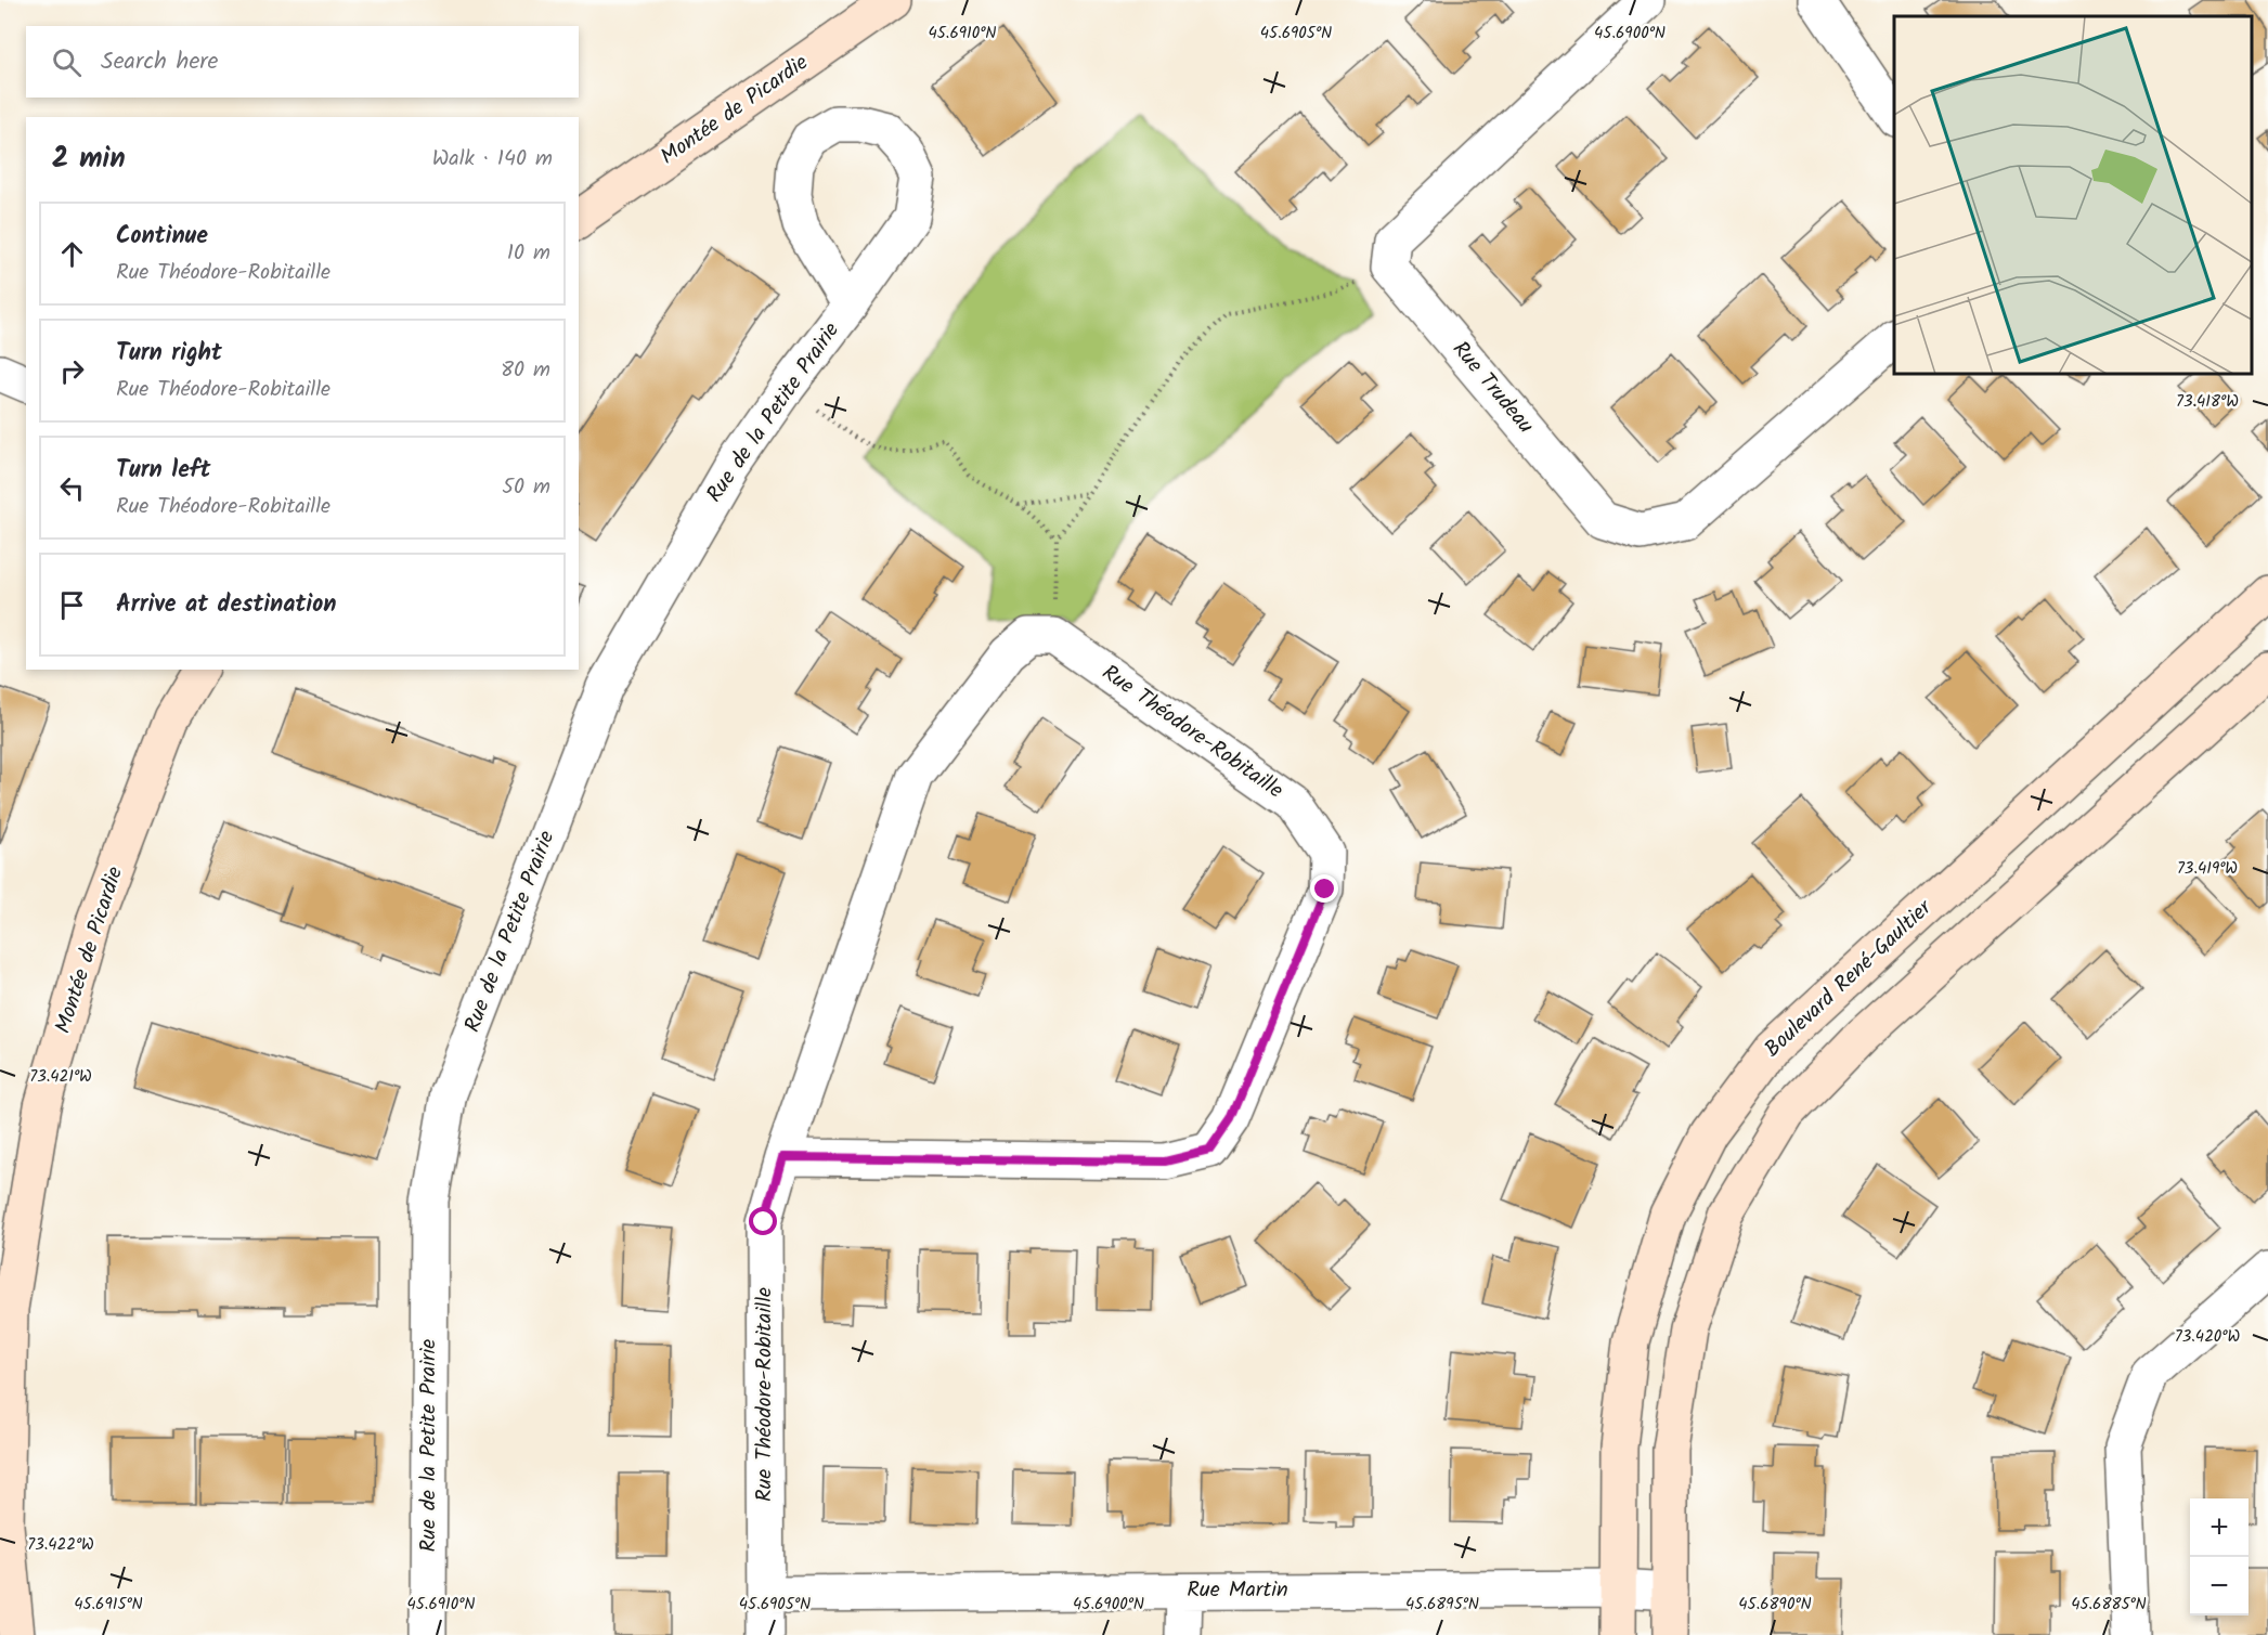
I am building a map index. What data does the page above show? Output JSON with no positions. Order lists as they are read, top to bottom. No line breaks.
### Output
{"streets":{"street":["Montée de Picardie","Rue Trudeau","Rue de la Petite Prairie","Rue Théodore-Robitaille","Boulevard René-Gaultier","Rue Martin"]},"crossings":[["Rue Théodore-Robitaille","Rue Martin"],["Boulevard René-Gaultier","Rue Martin"]],"page":{"search":"Search here","heading":["2 min","Walk · 140 m"],"list":[["Continue","Rue Théodore-Robitaille","10 m"],["Turn right","Rue Théodore-Robitaille","80 m"],["Turn left","Rue Théodore-Robitaille","50 m"],"Arrive at destination"],"map_buttons":["+","−"]},"coordinates":["45.6910°N","45.6905°N","45.6900°N","73.418°W","73.419°W","73.421°W","73.420°W","73.422°W","45.6915°N","45.6895°N","45.6890°N","45.6885°N"]}
